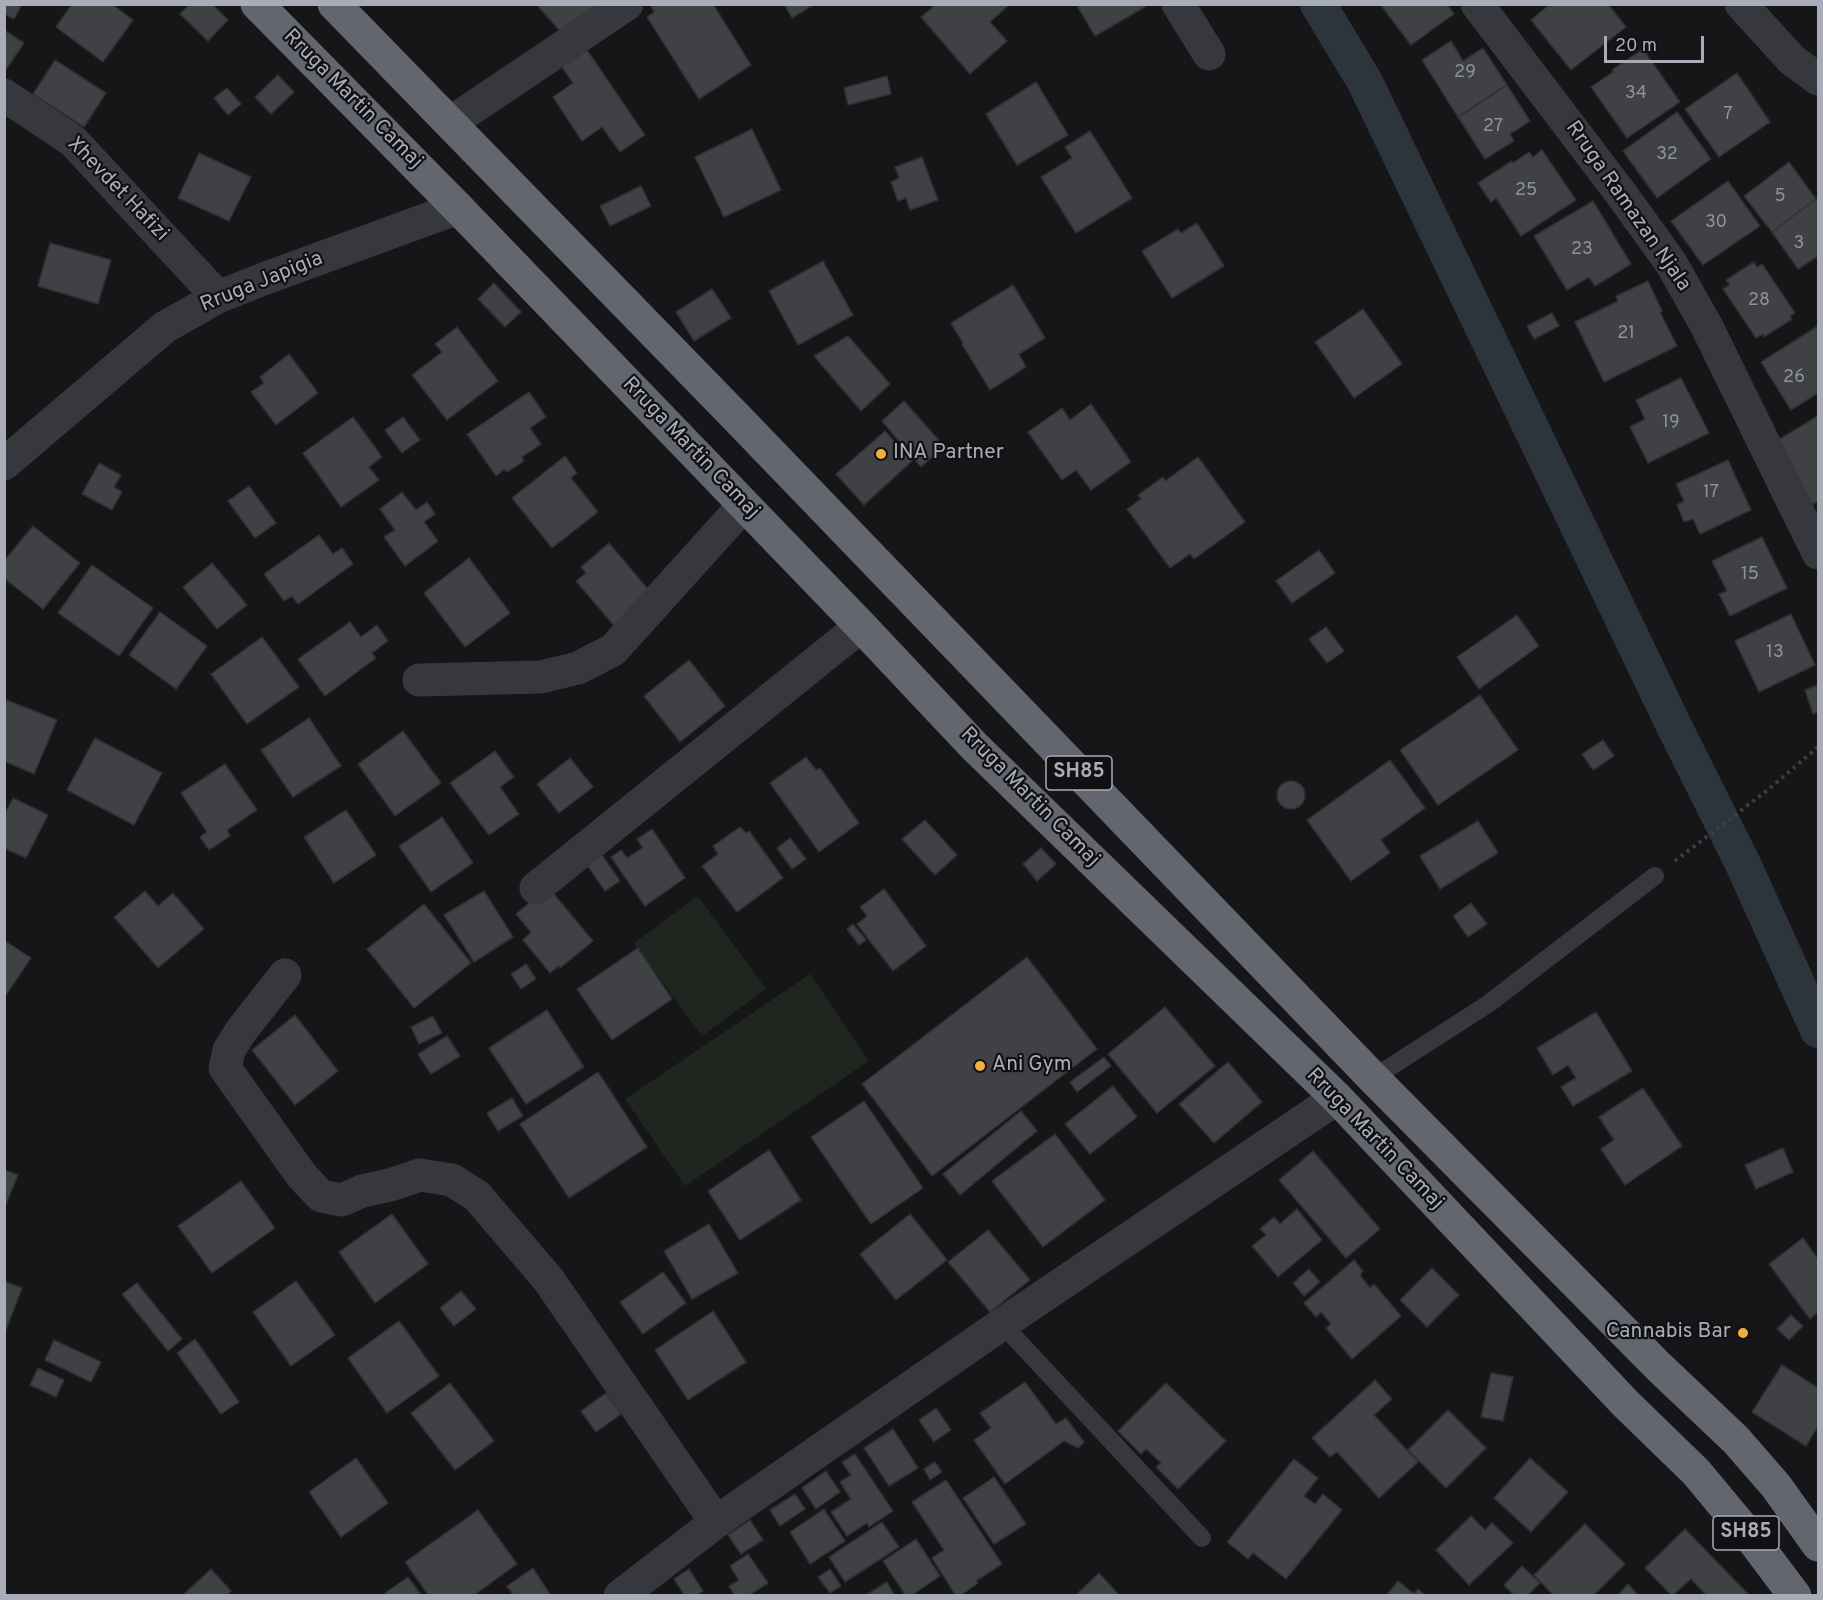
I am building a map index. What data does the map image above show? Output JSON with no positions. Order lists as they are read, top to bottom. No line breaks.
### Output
{"streets":{"highway":["Rruga Martin Camaj","SH85"],"street":["Xhevdet Hafizi","Rruga Ramazan Njala","Rruga Japigia"]},"crossings":[["Rruga Martin Camaj","Rruga Japigia"],["Xhevdet Hafizi","Rruga Japigia"]],"places":["INA Partner","Ani Gym","Cannabis Bar"],"house_numbers":["29","34","7","27","32","25","5","30","3","23","28","21","26","19","17","15","13"],"scale_bar":"20 m"}
